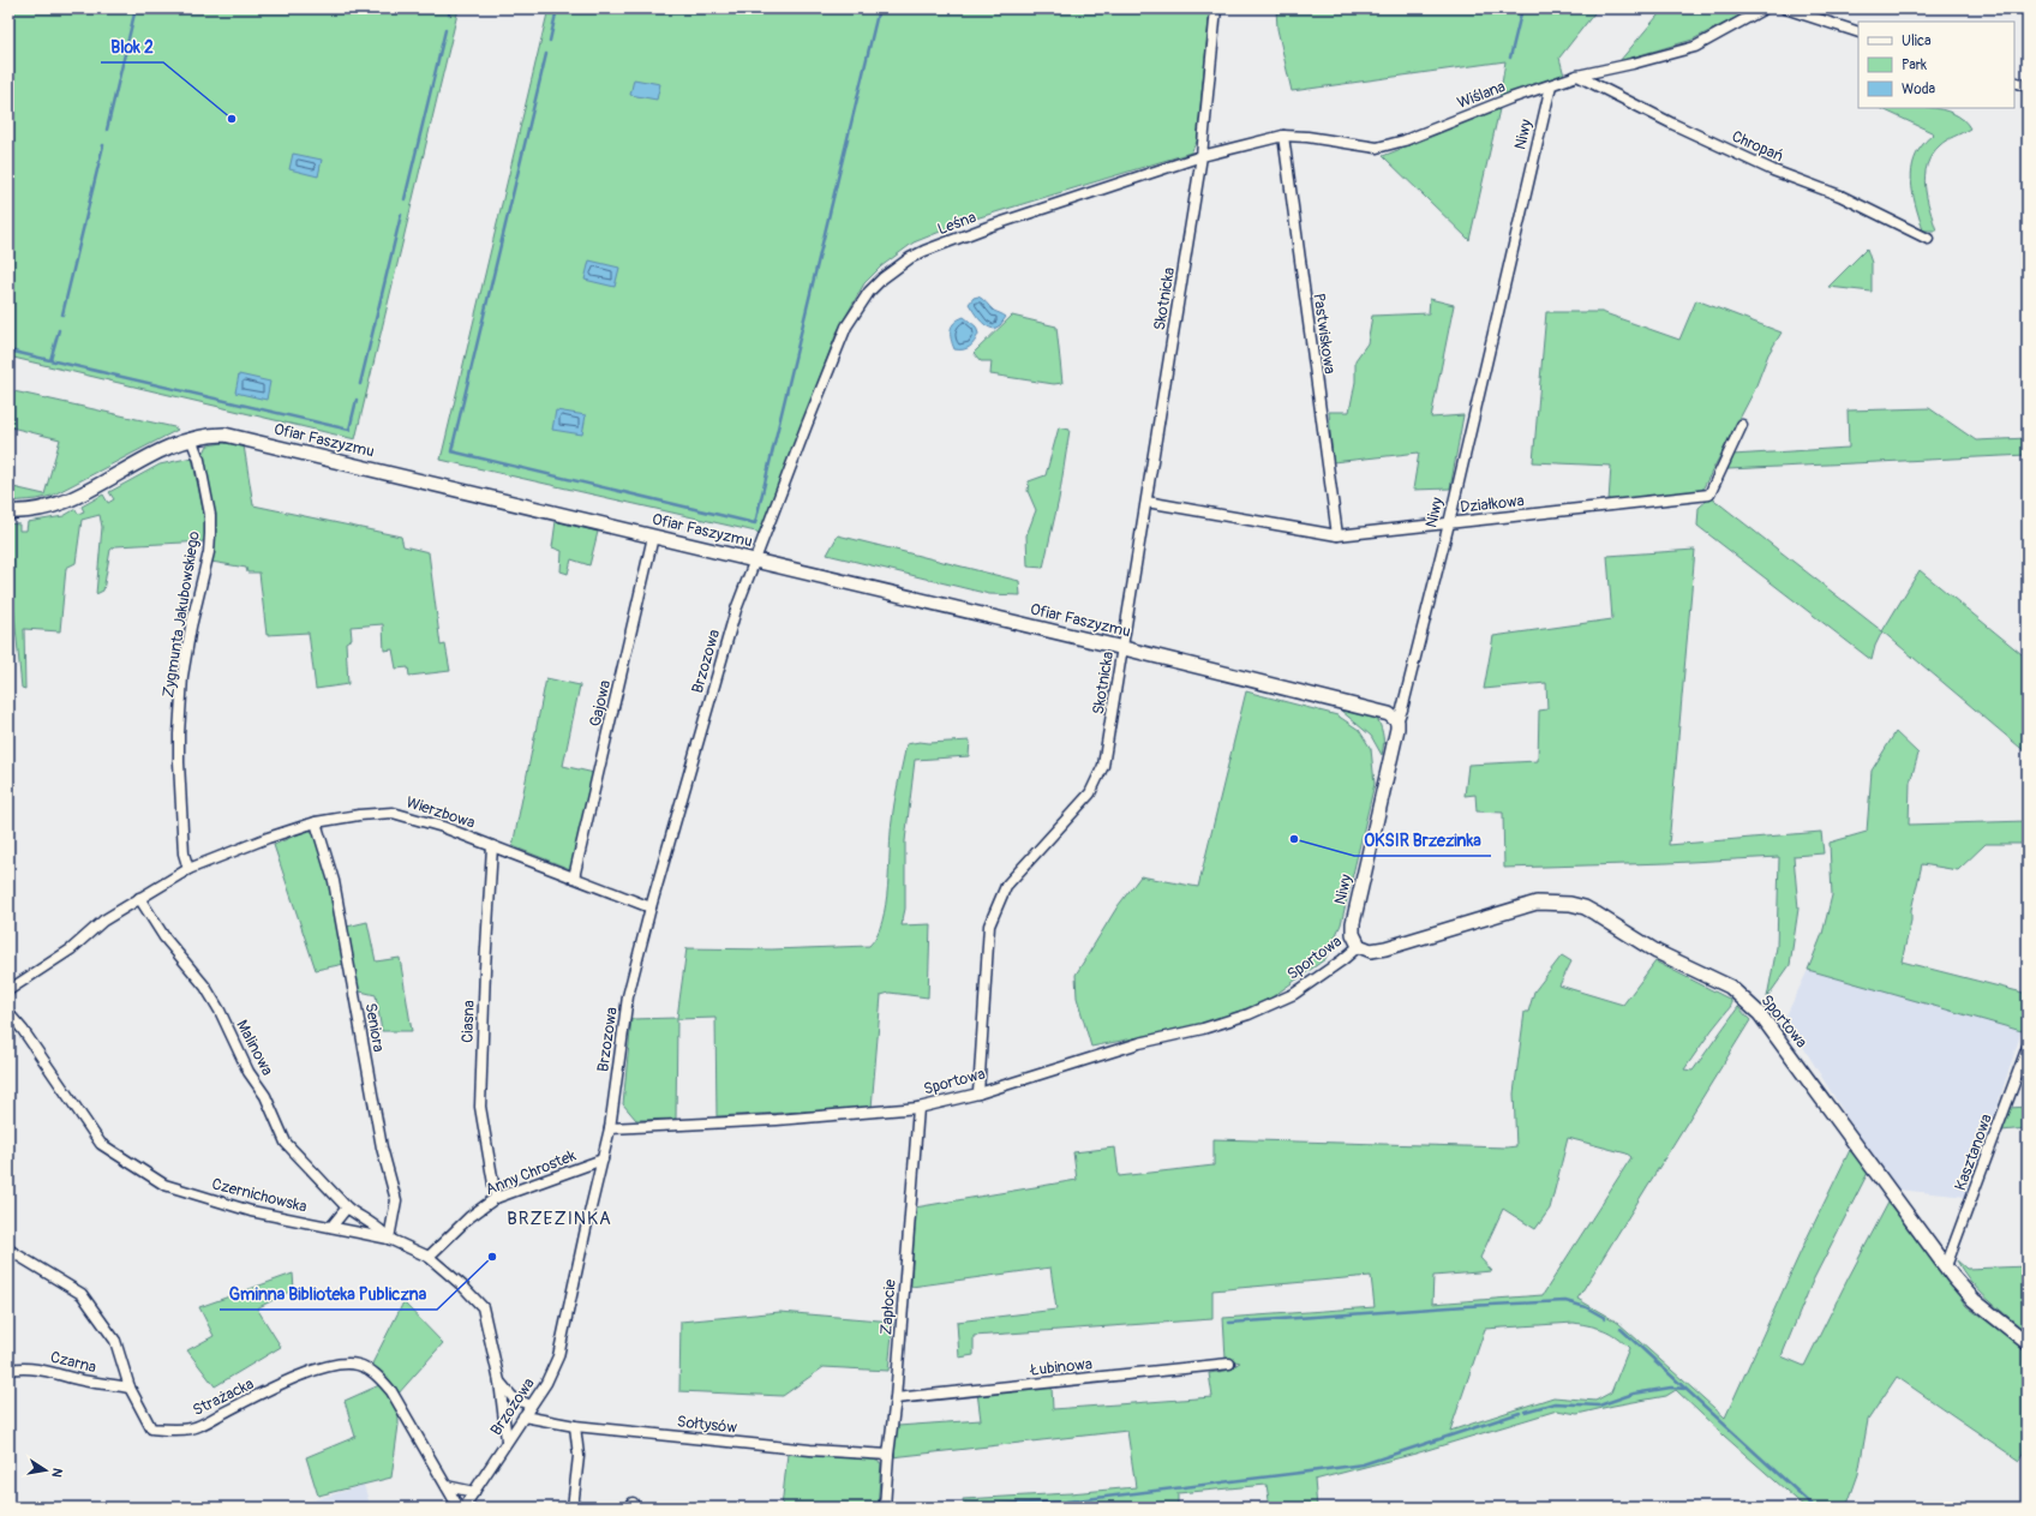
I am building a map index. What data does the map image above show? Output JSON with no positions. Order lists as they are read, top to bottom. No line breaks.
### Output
{"streets":{"street":["Wiślana","Niwy","Chropań","Leśna","Skotnicka","Pastwiskowa","Ofiar Faszyzmu","Działkowa","Zygmunta Jakubowskiego","Brzozowa","Gajowa","Wierzbowa","Sportowa","Ciasna","Seniora","Malinowa","Kasztanowa","Anny Chrostek","Czernichowska","Zapłocie","Czarna","Łubinowa","Strażacka","Sołtysów"]},"crossings":[["Wiślana","Niwy"],["Wiślana","Chropań"],["Wiślana","Leśna"],["Wiślana","Skotnicka"],["Wiślana","Pastwiskowa"],["Niwy","Ofiar Faszyzmu"],["Niwy","Działkowa"],["Niwy","Sportowa"],["Leśna","Skotnicka"],["Leśna","Ofiar Faszyzmu"],["Leśna","Brzozowa"],["Skotnicka","Ofiar Faszyzmu"],["Skotnicka","Działkowa"],["Skotnicka","Sportowa"],["Pastwiskowa","Działkowa"],["Ofiar Faszyzmu","Zygmunta Jakubowskiego"],["Ofiar Faszyzmu","Brzozowa"],["Ofiar Faszyzmu","Gajowa"],["Zygmunta Jakubowskiego","Wierzbowa"],["Brzozowa","Wierzbowa"],["Brzozowa","Sportowa"],["Brzozowa","Anny Chrostek"],["Brzozowa","Czernichowska"],["Brzozowa","Sołtysów"],["Gajowa","Wierzbowa"],["Wierzbowa","Ciasna"],["Wierzbowa","Seniora"],["Sportowa","Kasztanowa"],["Sportowa","Zapłocie"],["Ciasna","Anny Chrostek"],["Seniora","Malinowa"],["Seniora","Czernichowska"],["Malinowa","Czernichowska"],["Anny Chrostek","Czernichowska"],["Zapłocie","Łubinowa"],["Zapłocie","Sołtysów"],["Czarna","Strażacka"]],"districts":["BRZEZINKA"],"places":["Blok 2","OKSIR Brzezinka","Gminna Biblioteka Publiczna"],"legend":["Ulica","Park","Woda"],"north":"right"}
